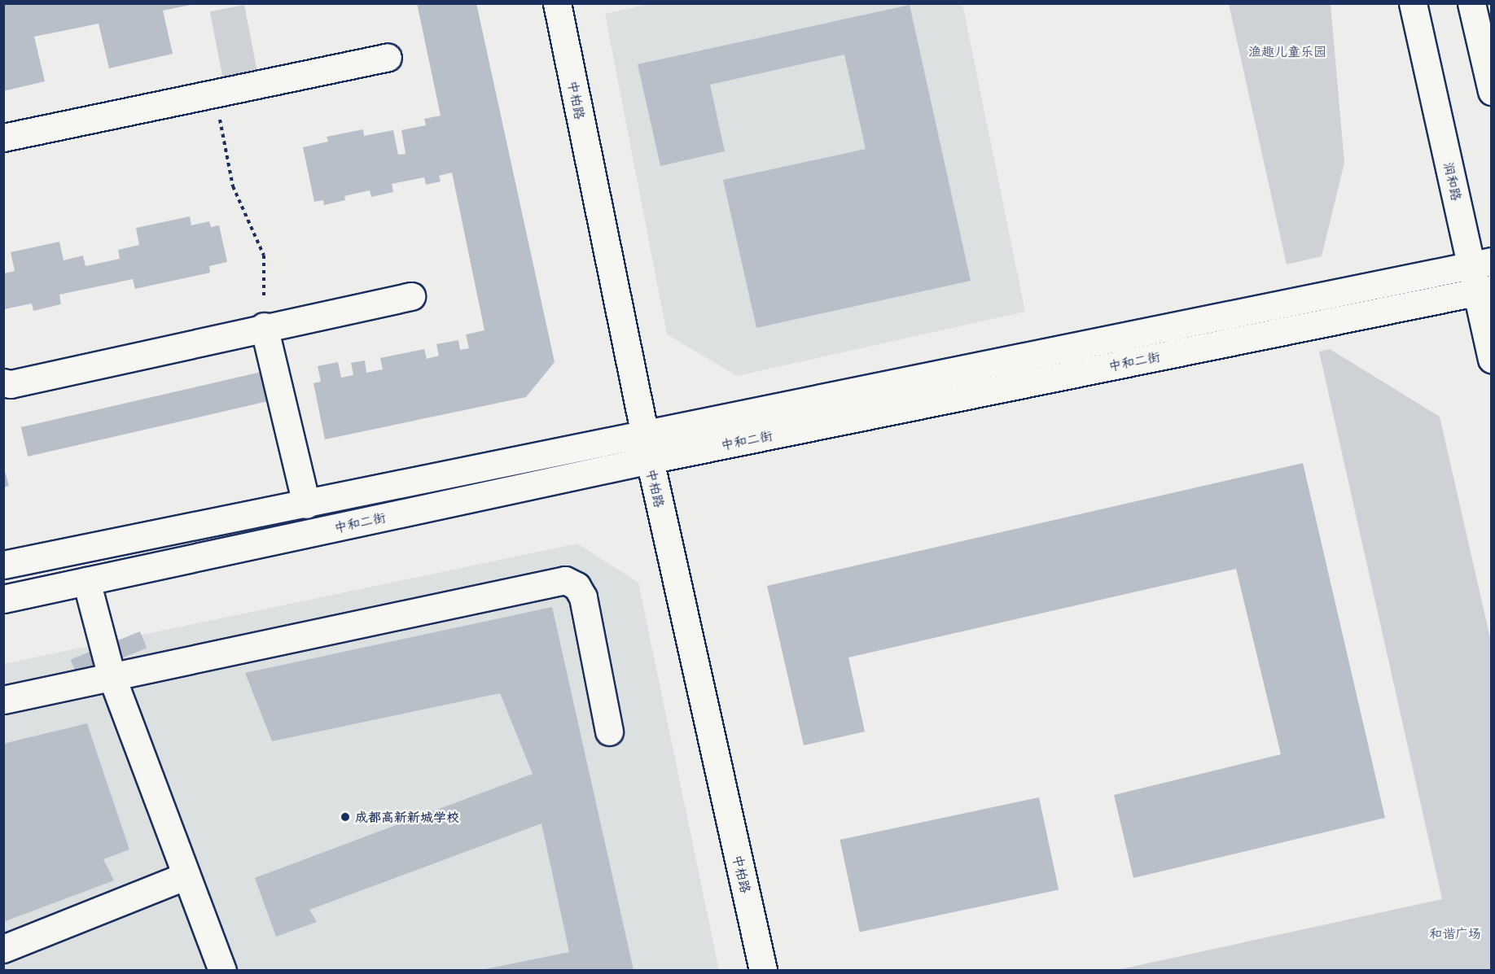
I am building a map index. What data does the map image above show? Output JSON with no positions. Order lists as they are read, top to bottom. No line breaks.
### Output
{"streets":{"street":["中柏路","润和路","中和二街"]},"crossings":[["中柏路","中和二街"],["润和路","中和二街"]],"parks":["渔趣儿童乐园","和谐广场"],"places":["成都高新新城学校"]}
